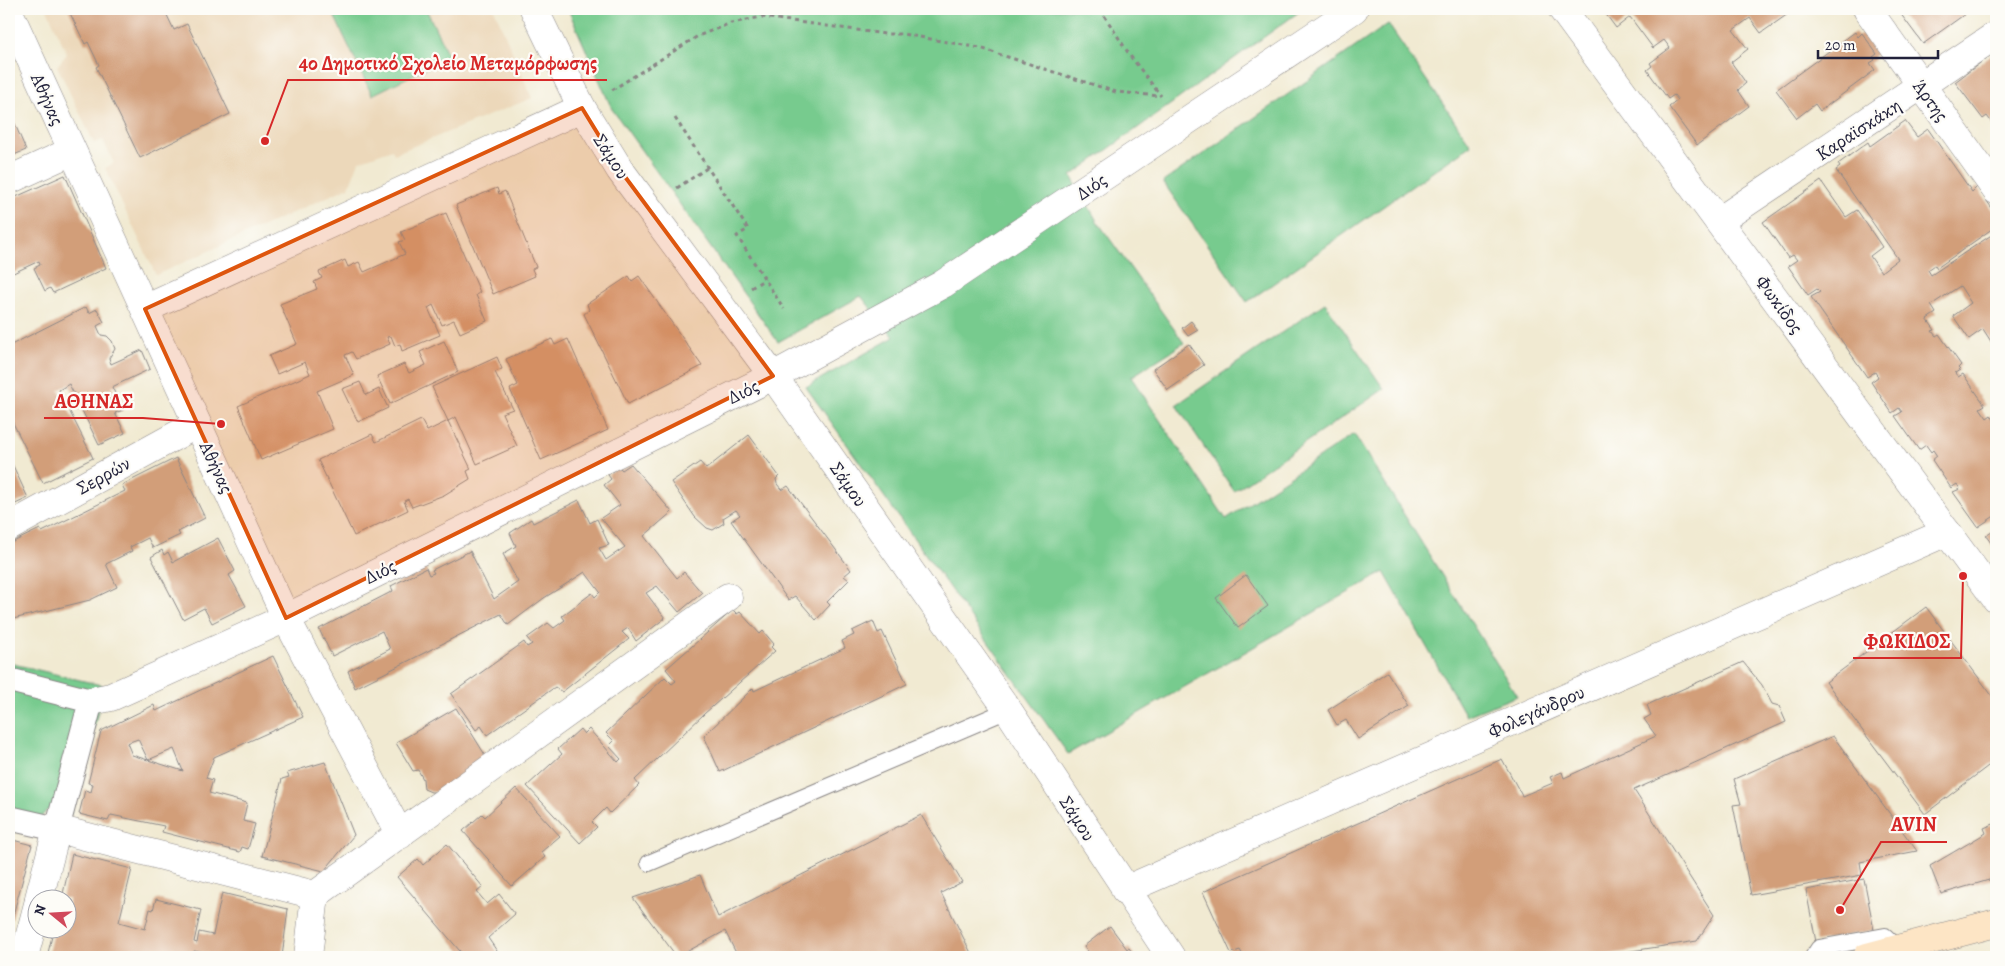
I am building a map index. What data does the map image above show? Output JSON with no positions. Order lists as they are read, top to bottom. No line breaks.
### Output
{"streets":{"street":["Αθήνας","Άρτης","Καραϊσκάκη","Σάμου","Διός","Φωκίδος","Σερρών","Φολεγάνδρου"]},"crossings":[["Αθήνας","Διός"],["Αθήνας","Σερρών"],["Άρτης","Καραϊσκάκη"],["Καραϊσκάκη","Φωκίδος"],["Σάμου","Διός"],["Σάμου","Φολεγάνδρου"],["Φωκίδος","Φολεγάνδρου"]],"places":["4ο Δημοτικό Σχολείο Μεταμόρφωσης","ΑΘΗΝΑΣ","ΦΩΚΙΔΟΣ","AVIN"],"scale_bar":"20 m","north":"left"}
